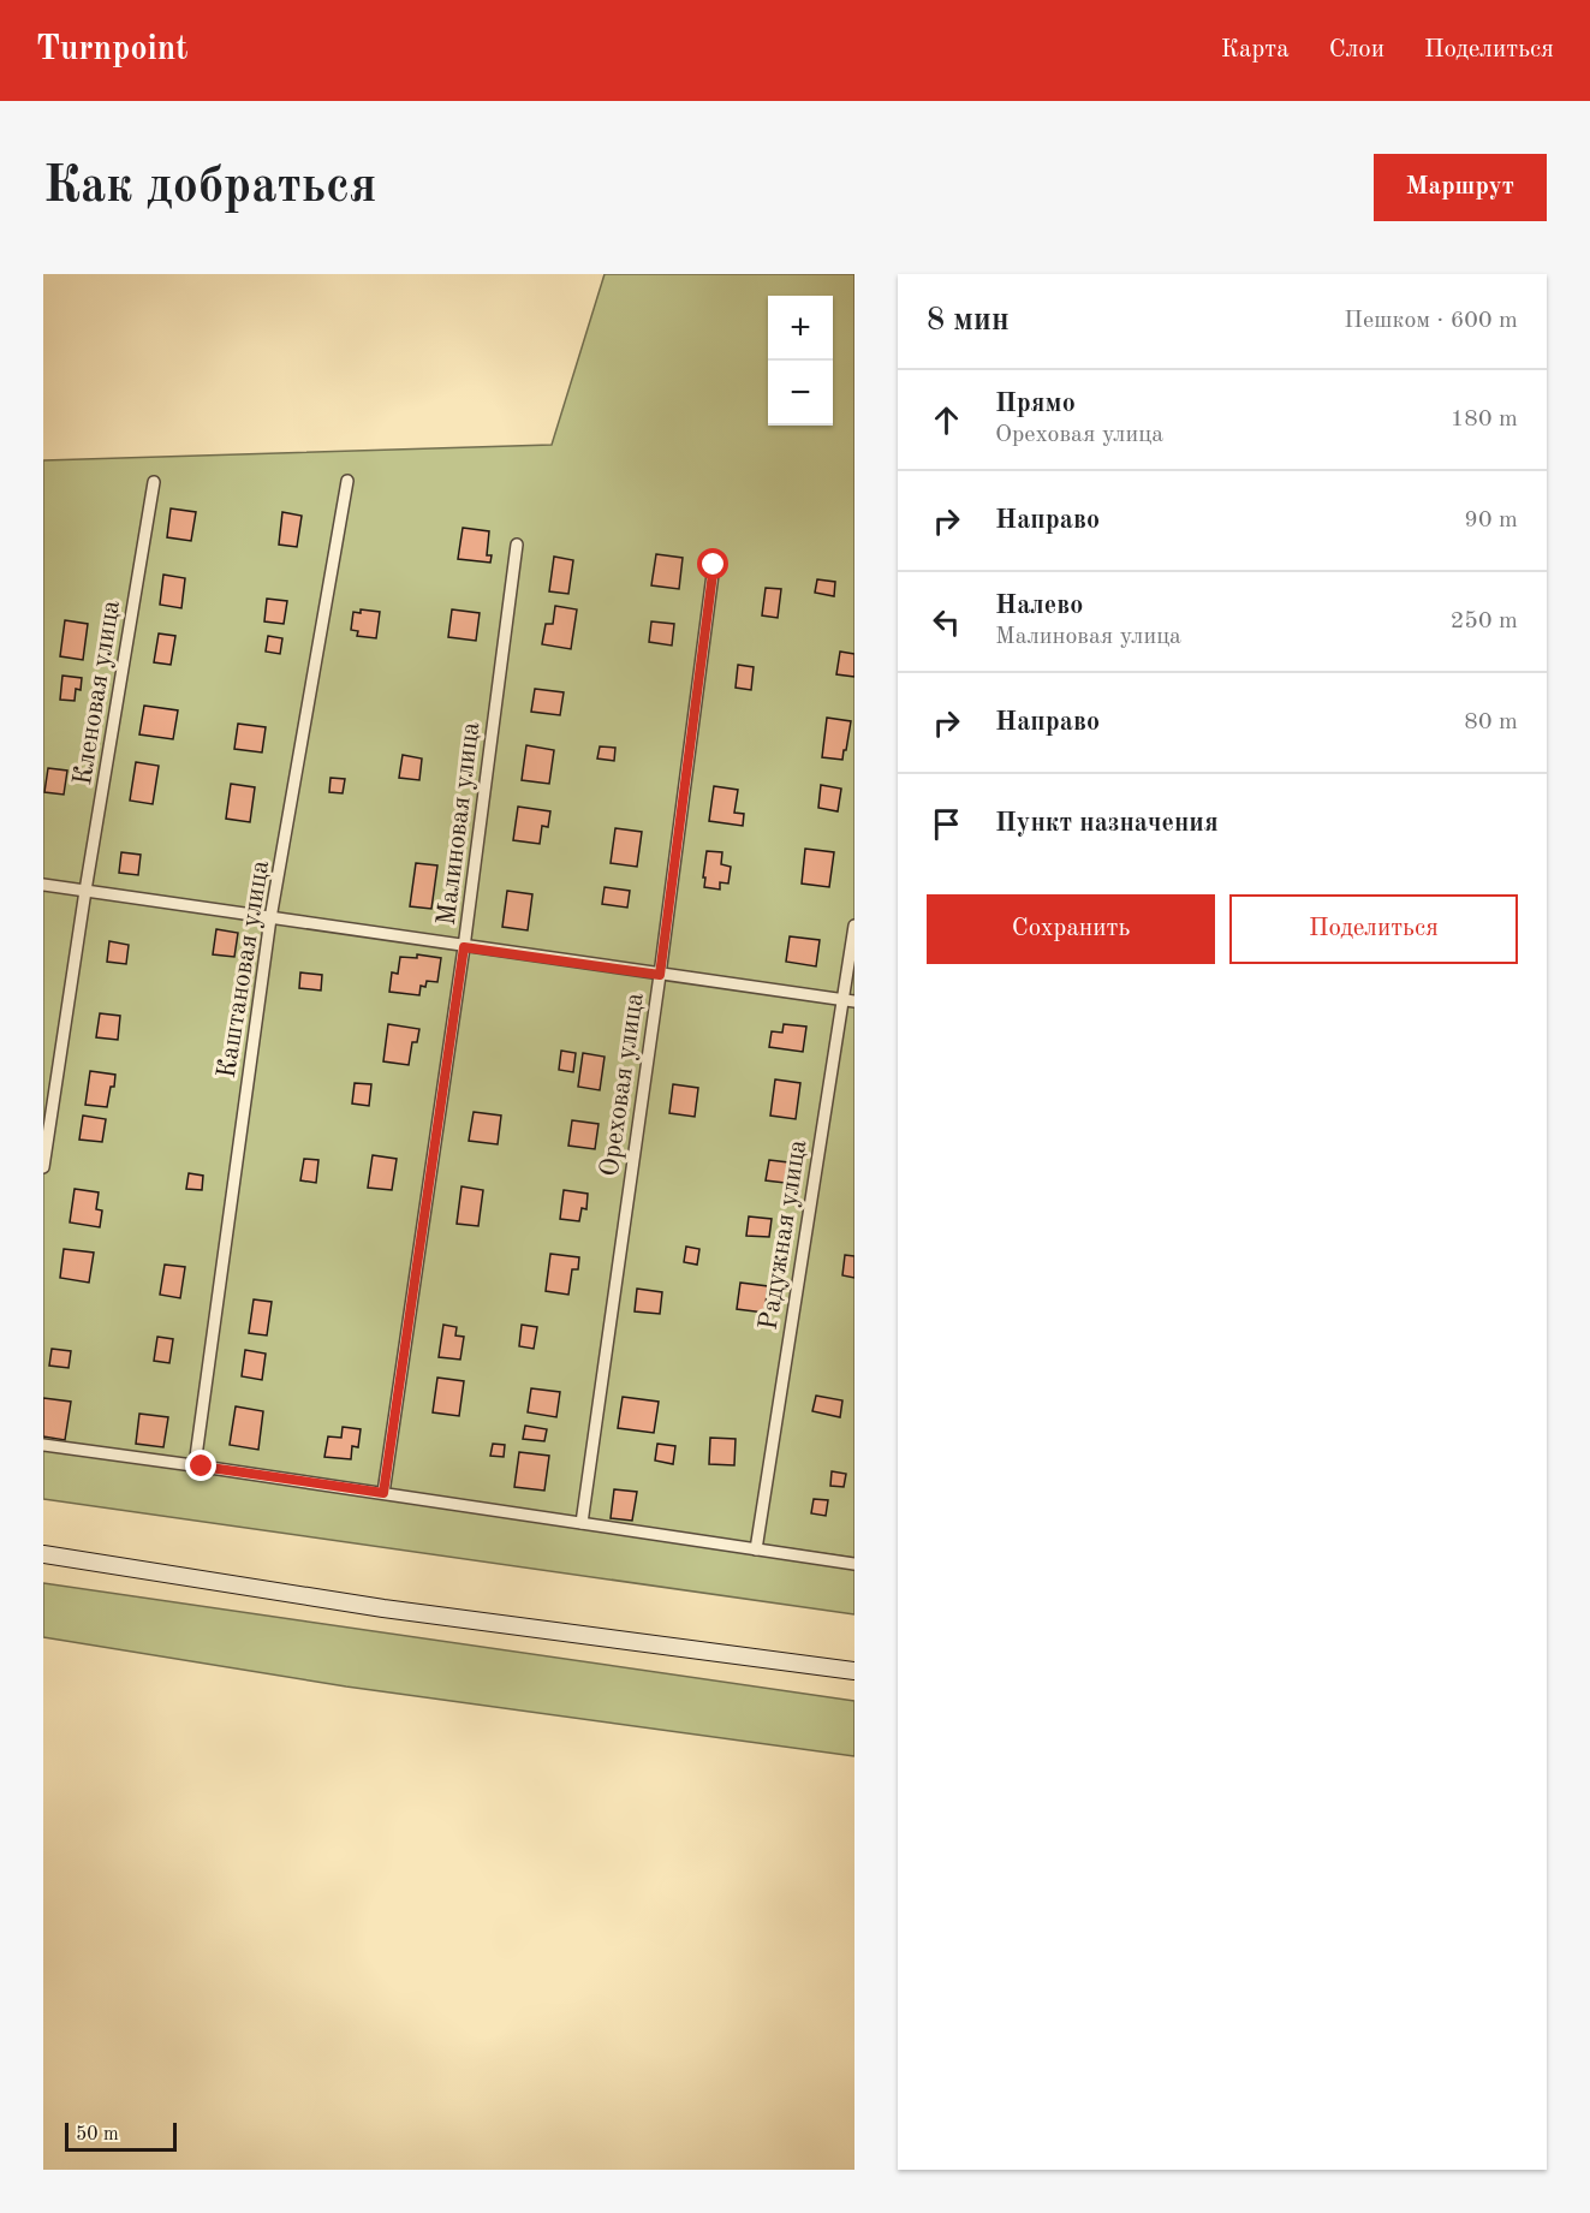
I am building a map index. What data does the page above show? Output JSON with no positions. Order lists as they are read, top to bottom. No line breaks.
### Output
{"streets":{"street":["Кленовая улица","Малиновая улица","Каштановая улица","Ореховая улица","Радужная улица"]},"scale_bar":"50 m","page":{"header":"Turnpoint","nav":["Карта","Слои","Поделиться"],"buttons":["Маршрут",["Сохранить","Поделиться"]],"title":"Как добраться","heading":["8 мин","Пешком · 600 m"],"map_buttons":["+","−"],"list":[["Прямо","Ореховая улица","180 m"],["Направо","90 m"],["Налево","Малиновая улица","250 m"],["Направо","80 m"],"Пункт назначения"],"scale":"50 m"}}
